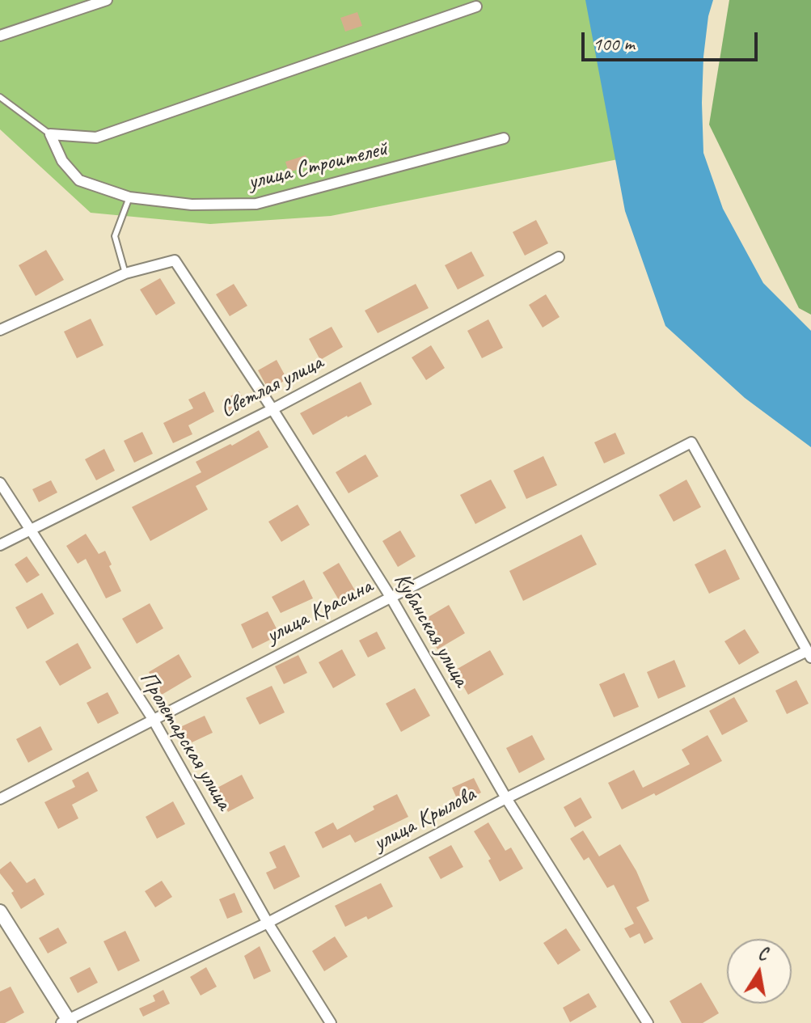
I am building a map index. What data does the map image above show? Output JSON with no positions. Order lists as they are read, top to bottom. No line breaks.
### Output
{"streets":{"street":["улица Строителей","Светлая улица","улица Красина","Кубанская улица","Пролетарская улица","улица Крылова"]},"crossings":[["Светлая улица","Кубанская улица"],["Светлая улица","Пролетарская улица"],["улица Красина","Кубанская улица"],["улица Красина","Пролетарская улица"],["улица Красина","улица Крылова"],["Кубанская улица","улица Крылова"],["Пролетарская улица","улица Крылова"]],"scale_bar":"100 m","north":"top"}
